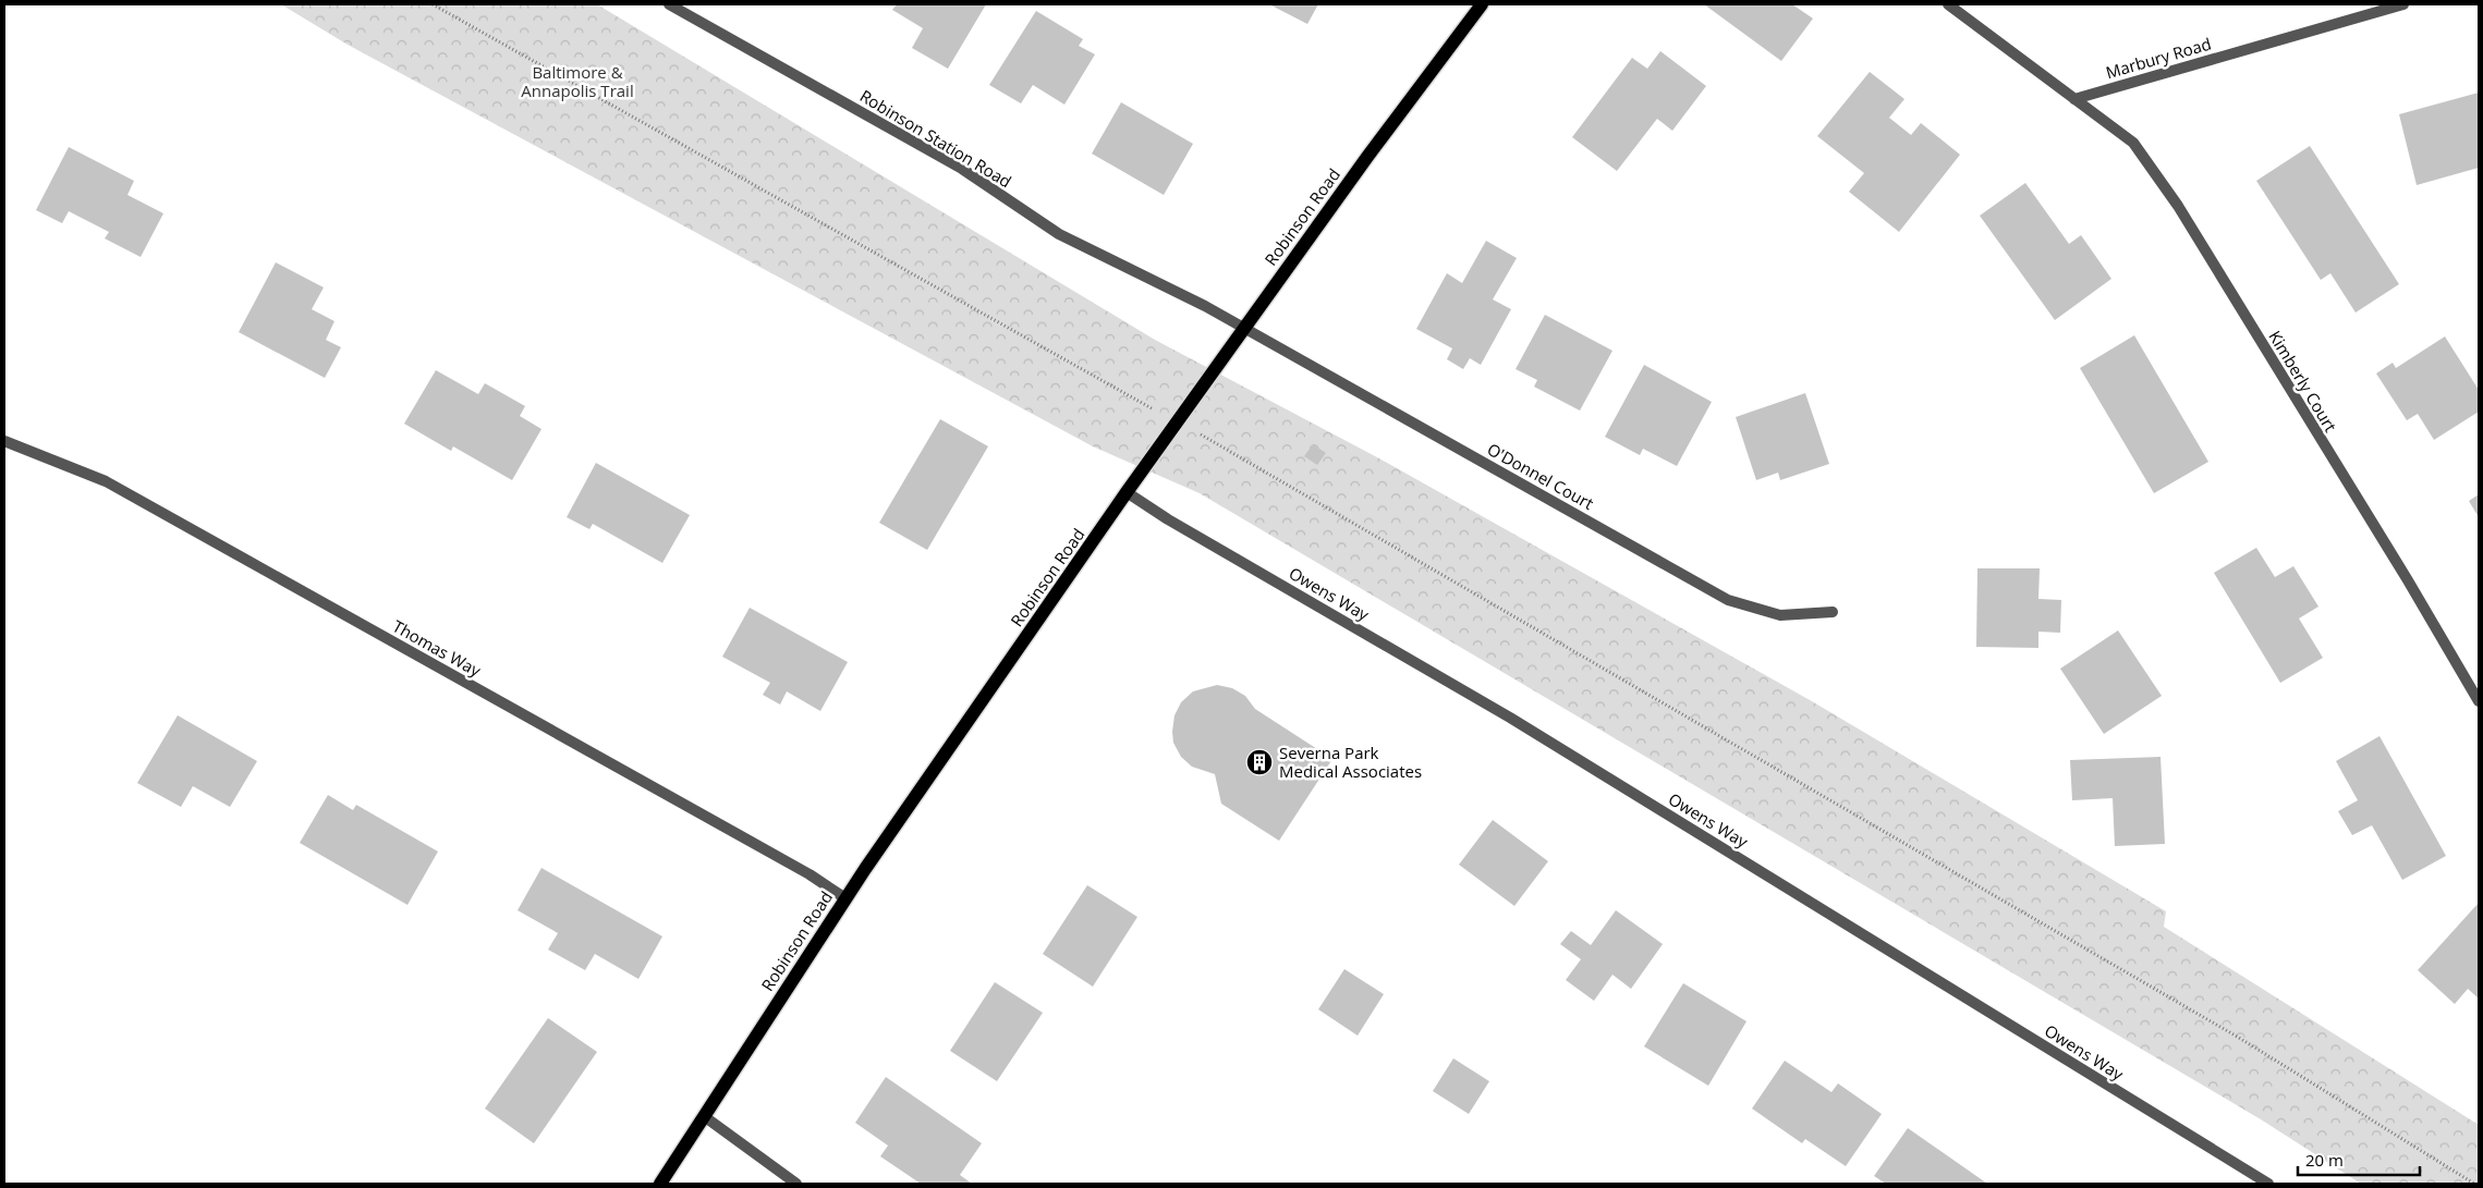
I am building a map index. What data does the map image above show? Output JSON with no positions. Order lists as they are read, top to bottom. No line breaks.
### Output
{"streets":{"main road":["Robinson Road"],"street":["Marbury Road","Robinson Station Road","Kimberly Court","O'Donnel Court","Owens Way","Thomas Way"]},"crossings":[["Marbury Road","Kimberly Court"],["Robinson Station Road","Robinson Road"],["Robinson Station Road","O'Donnel Court"],["Robinson Road","O'Donnel Court"],["Robinson Road","Owens Way"],["Robinson Road","Thomas Way"]],"parks":["Baltimore & Annapolis Trail"],"places":{"building":["Severna Park Medical Associates"]},"scale_bar":"20 m"}
